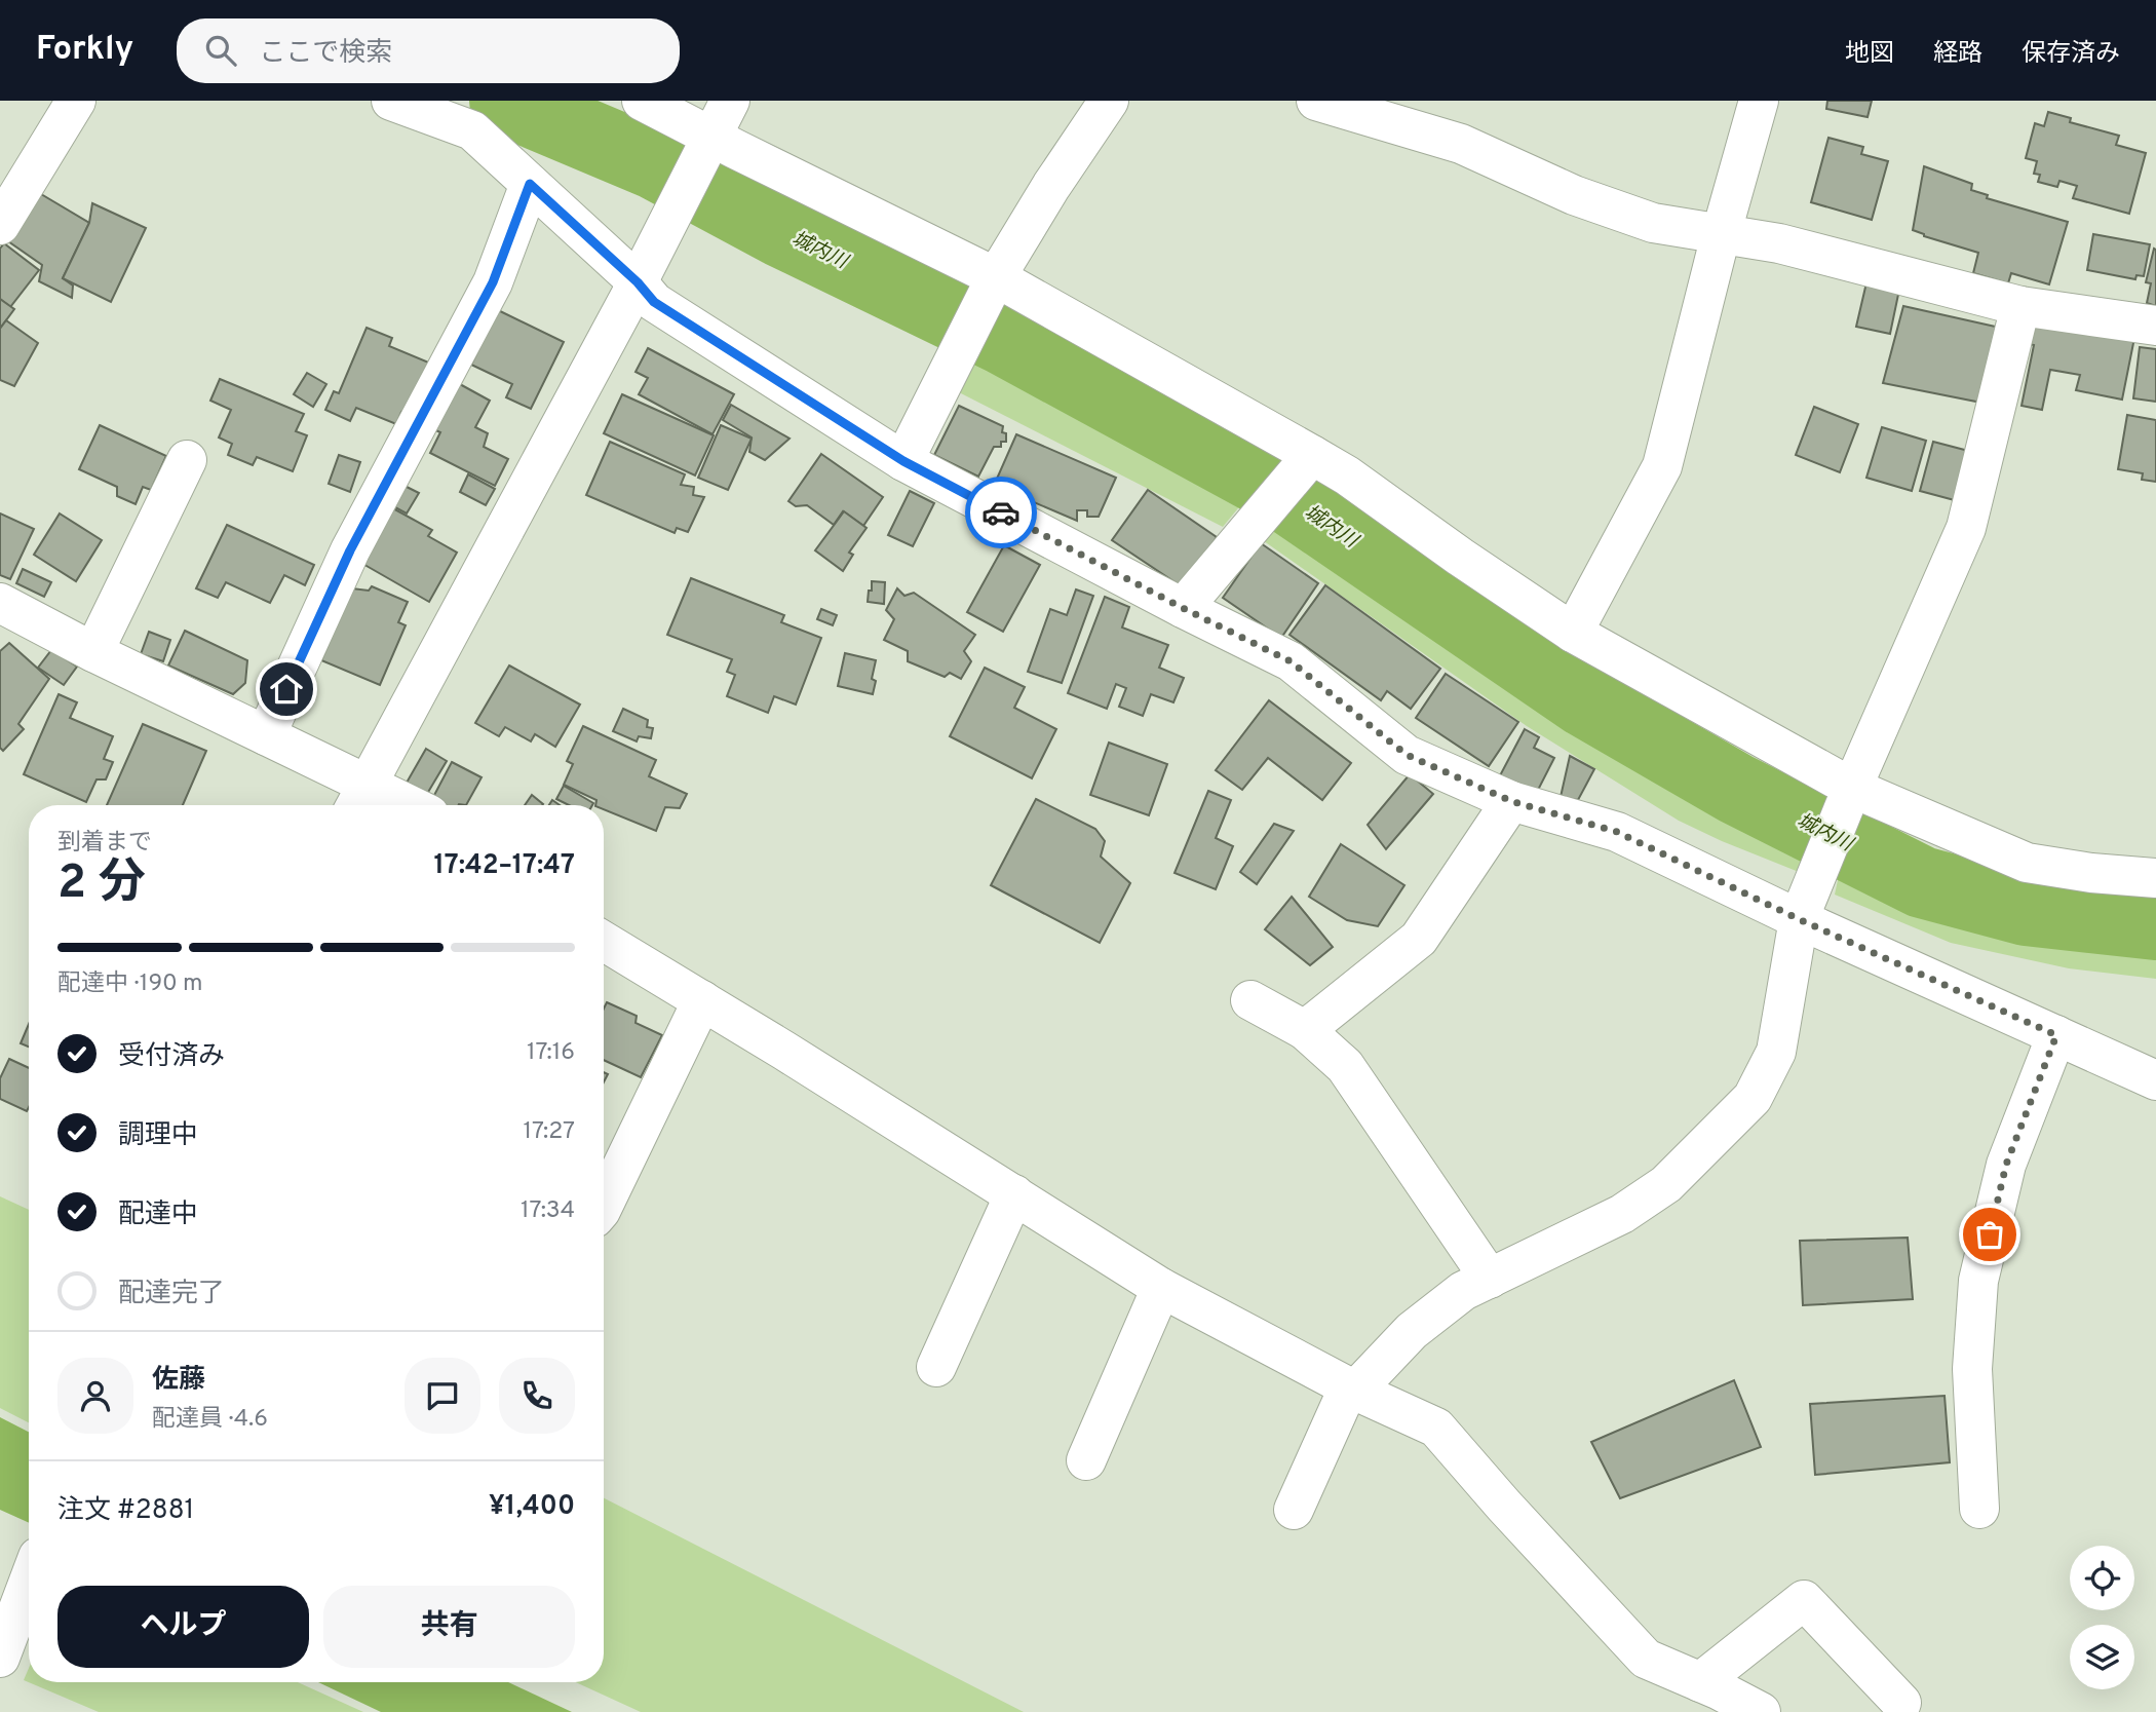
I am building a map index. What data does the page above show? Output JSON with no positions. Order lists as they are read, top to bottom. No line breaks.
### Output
{"water":["城内川"],"page":{"header":"Forkly","search":"ここで検索","nav":["地図","経路","保存済み"],"heading":["2 分","到着まで","17:42–17:47"],"panel":["佐藤","配達員 · 4.6","注文 #2881","¥1,400"],"bar":"配達中 · 190 m","list":[["受付済み","17:16"],["調理中","17:27"],["配達中","17:34"],"配達完了"],"buttons":["ヘルプ","共有"]}}
